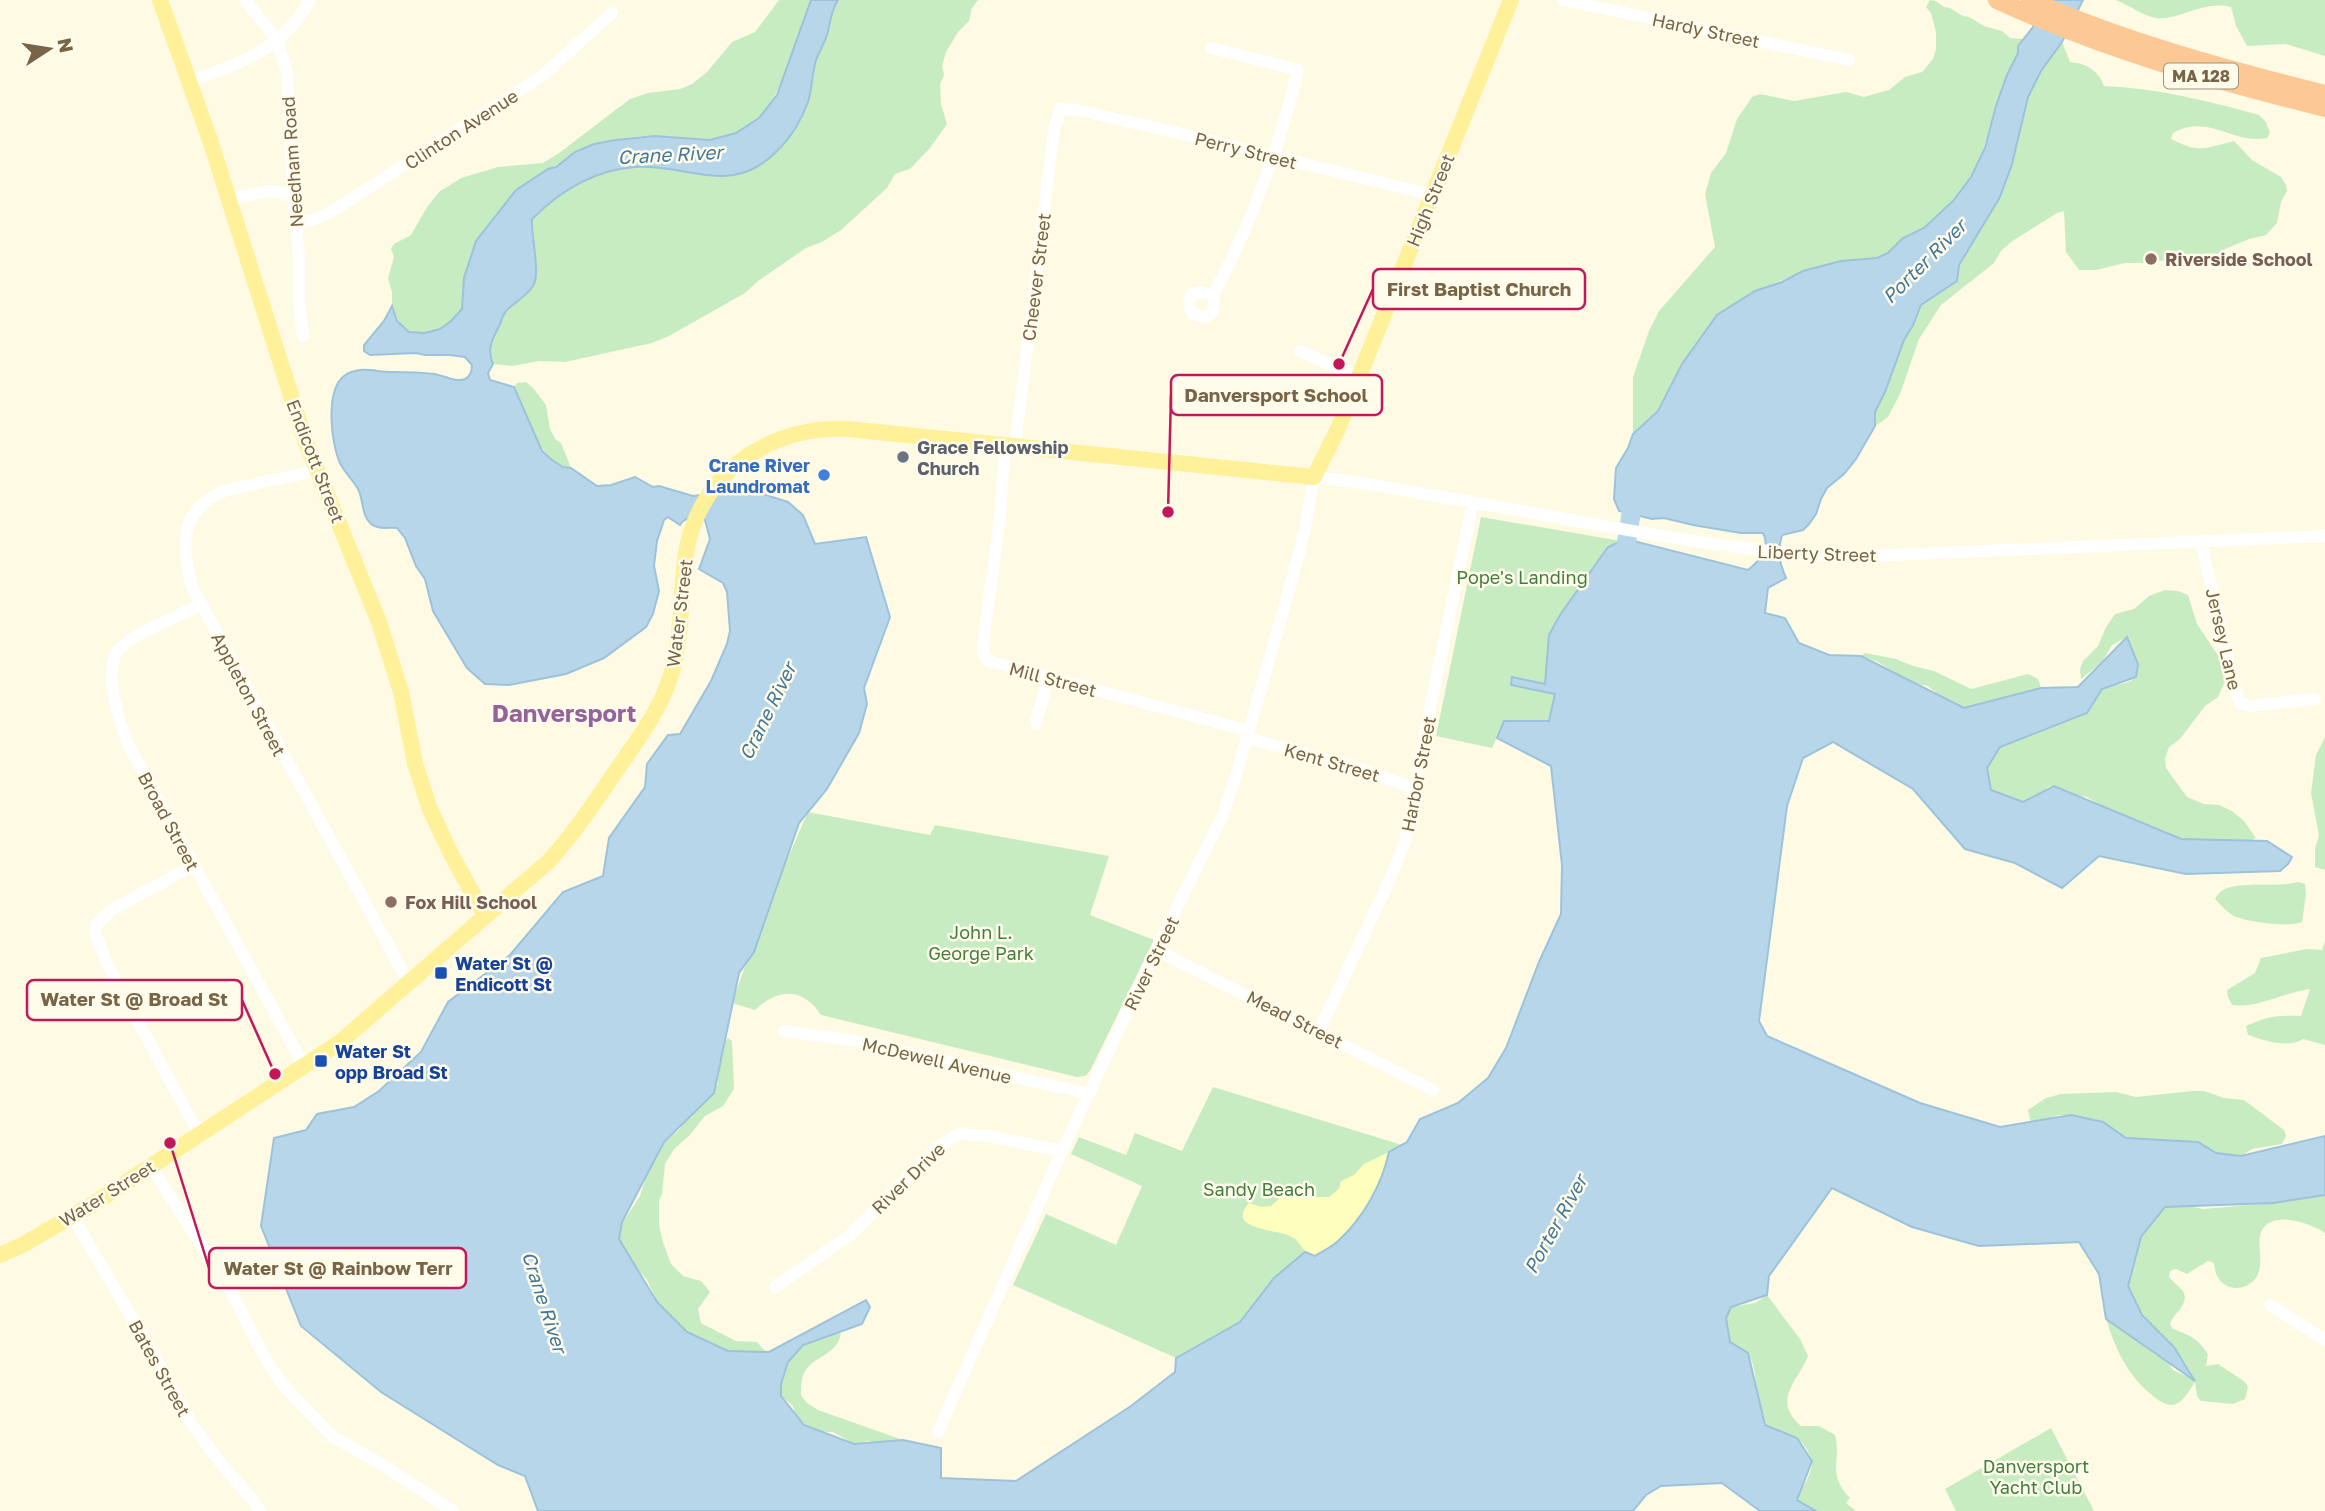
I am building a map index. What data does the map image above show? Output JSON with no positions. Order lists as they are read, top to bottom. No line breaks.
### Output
{"streets":{"highway":["MA 128"],"main road":["High Street","Endicott Street","Water Street"],"street":["Hardy Street","Clinton Avenue","Perry Street","Needham Road","Cheever Street","Liberty Street","Jersey Lane","Mill Street","Appleton Street","Kent Street","Harbor Street","Broad Street","River Street","Mead Street","McDewell Avenue","River Drive","Bates Street"]},"crossings":[["Clinton Avenue","Needham Road"],["Perry Street","High Street"],["Perry Street","Cheever Street"],["High Street","Liberty Street"],["High Street","Water Street"],["High Street","River Street"],["Cheever Street","Water Street"],["Cheever Street","Mill Street"],["Endicott Street","Water Street"],["Endicott Street","Appleton Street"],["Liberty Street","Water Street"],["Liberty Street","Jersey Lane"],["Liberty Street","Harbor Street"],["Liberty Street","River Street"],["Water Street","Mill Street"],["Water Street","Appleton Street"],["Water Street","Broad Street"],["Water Street","River Street"],["Water Street","Bates Street"],["Mill Street","Kent Street"],["Mill Street","River Street"],["Appleton Street","Broad Street"],["Kent Street","Harbor Street"],["Kent Street","River Street"],["Harbor Street","Mead Street"],["River Street","Mead Street"],["River Street","McDewell Avenue"],["River Street","River Drive"]],"districts":["Danversport"],"water":["Crane River","Porter River"],"parks":["Pope's Landing","John L. George Park","Sandy Beach","Danversport Yacht Club"],"places":{"other":["Riverside School","First Baptist Church","Grace Fellowship Church","Crane River Laundromat","Danversport School","Fox Hill School","Water St @ Broad St","Water St @ Rainbow Terr"],"transit":["Water St @ Endicott St","Water St opp Broad St"]},"north":"right"}
